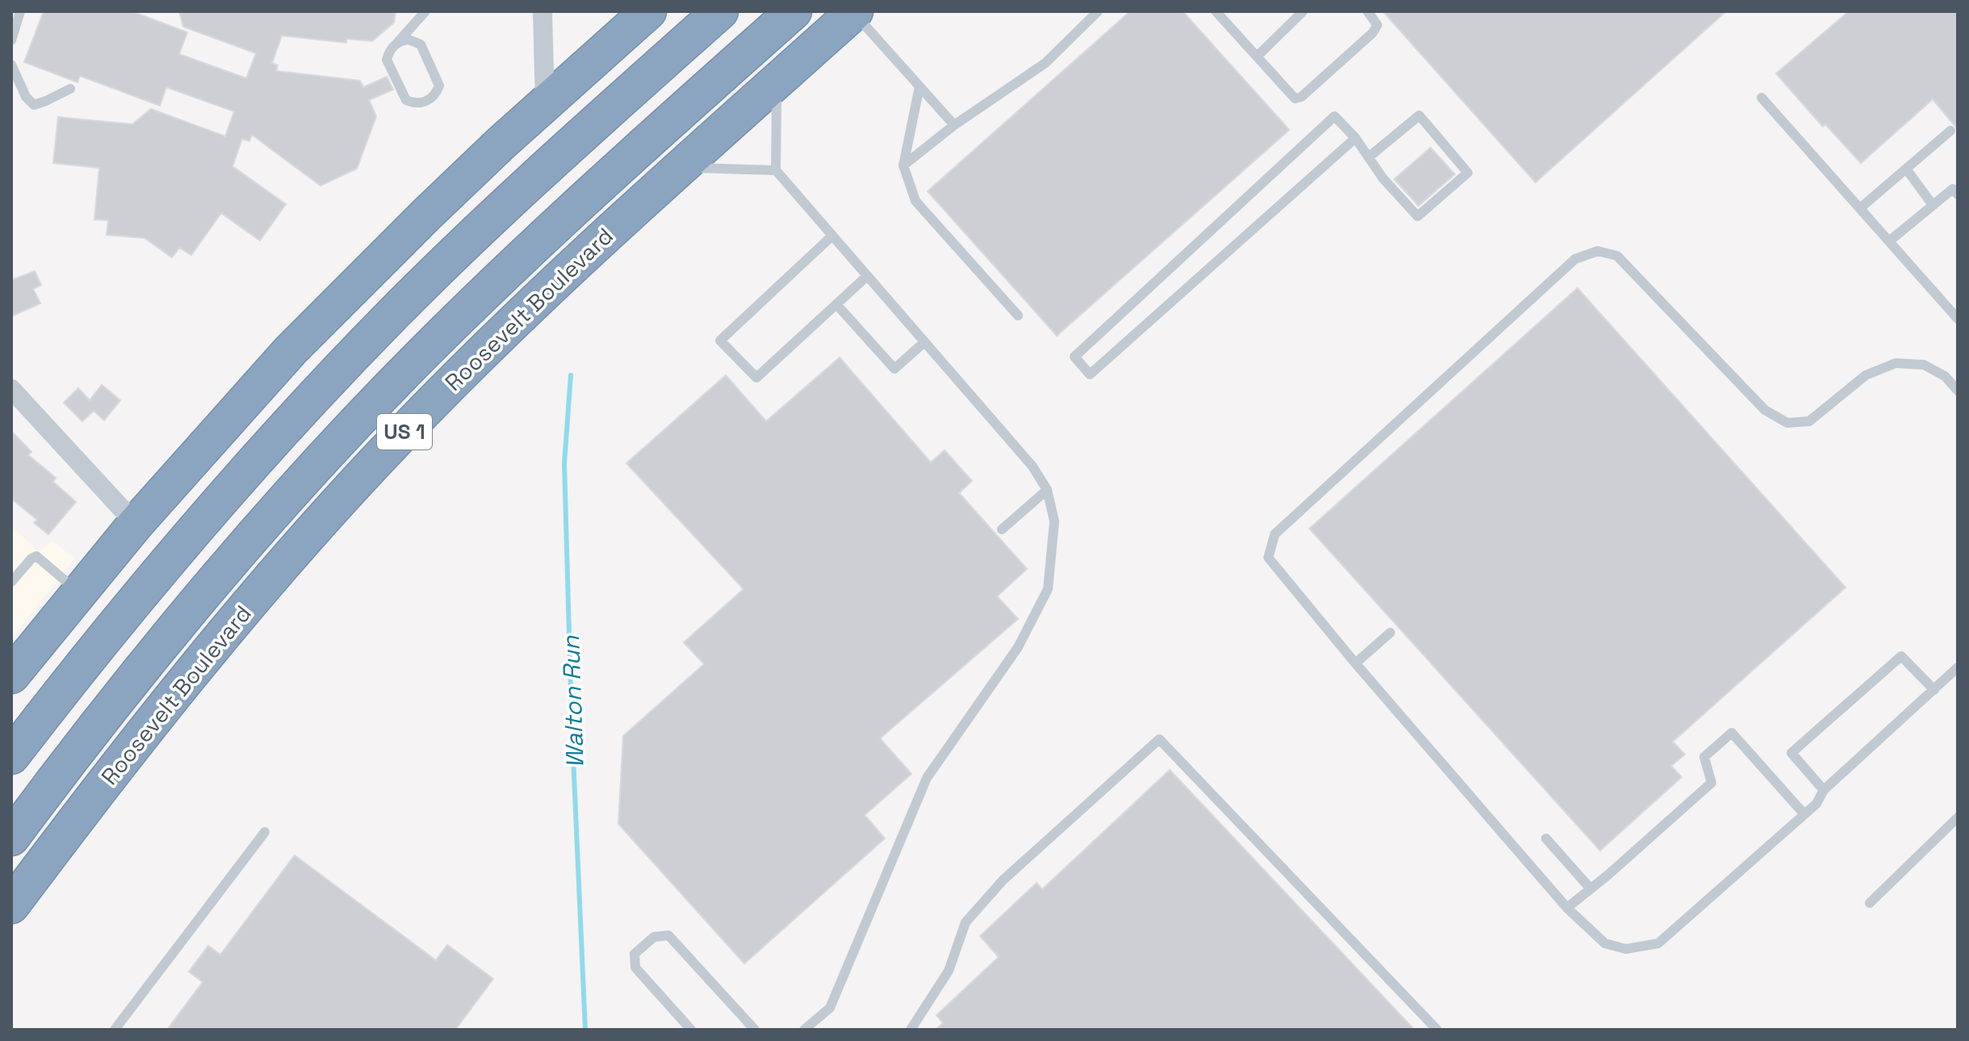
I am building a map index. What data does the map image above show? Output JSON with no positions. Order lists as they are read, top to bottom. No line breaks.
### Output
{"streets":{"highway":["Roosevelt Boulevard","US 1"]},"water":["Walton Run"]}
